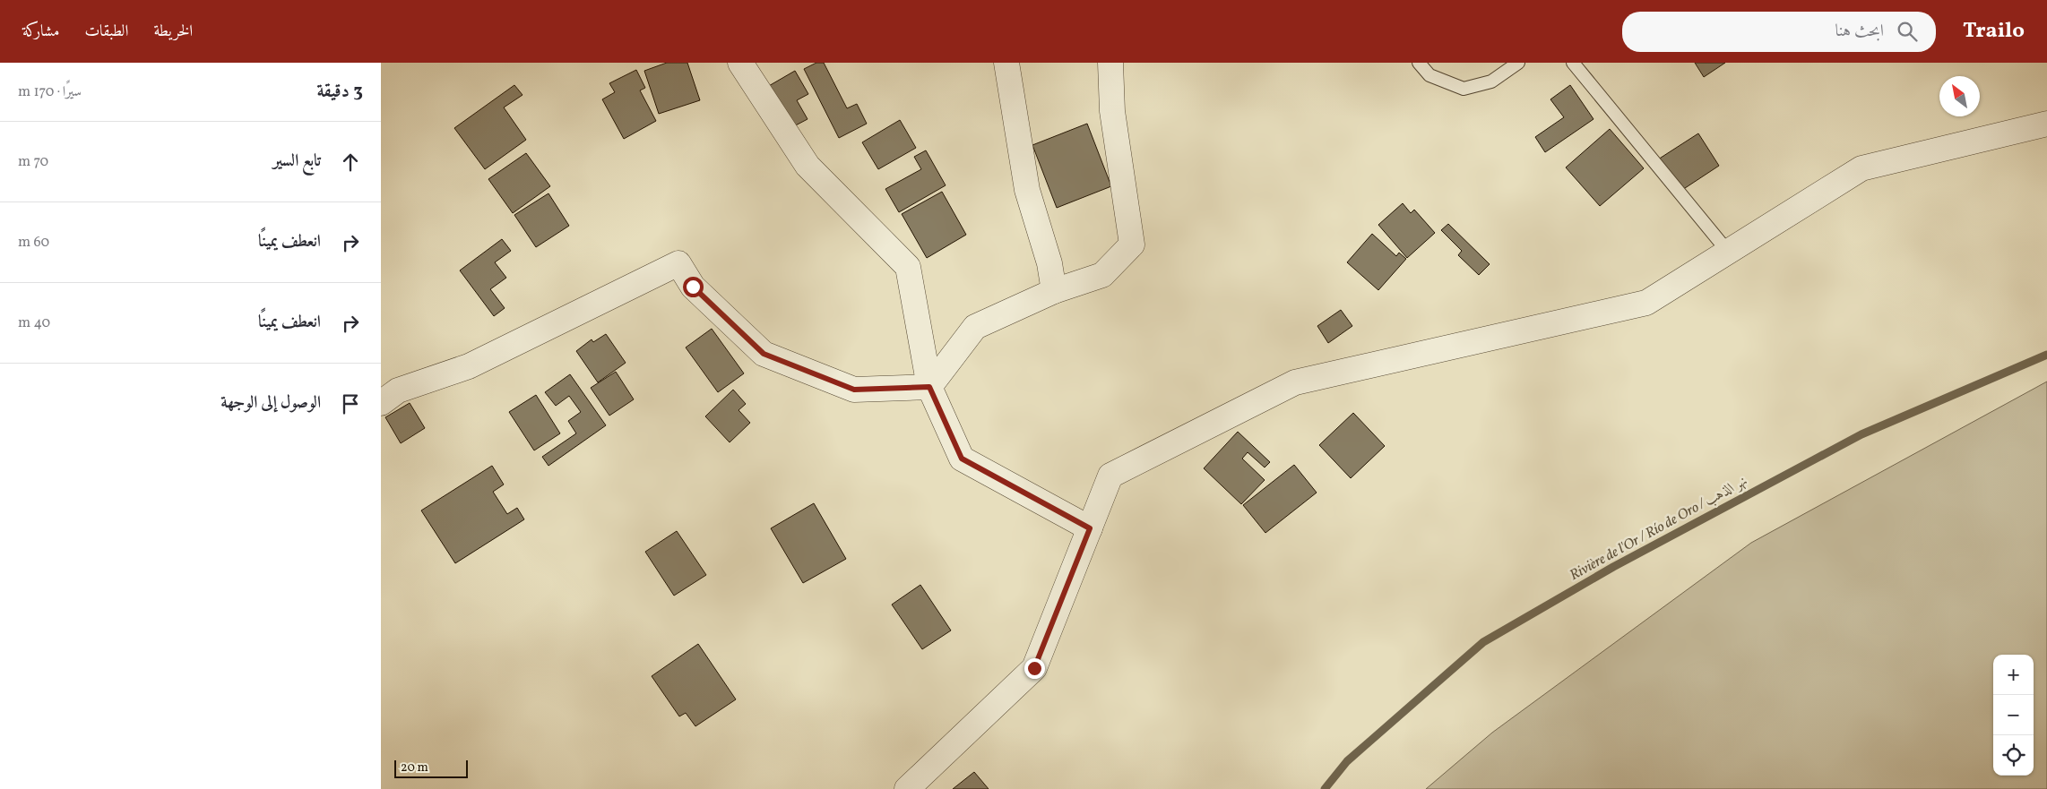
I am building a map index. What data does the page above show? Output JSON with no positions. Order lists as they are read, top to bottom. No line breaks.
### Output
{"water":["Rivière de l'Or / Río de Oro / نهر الذهب"],"scale_bar":"20 m","north":"top left","page":{"header":"Trailo","search":"ابحث هنا","nav":["الخريطة","الطبقات","مشاركة"],"heading":["3 دقيقة","سيرًا · 170 m"],"list":[["تابع السير","70 m"],["انعطف يمينًا","60 m"],["انعطف يمينًا","40 m"],"الوصول إلى الوجهة"],"map_buttons":["+","−"],"scale":"20 m"}}
